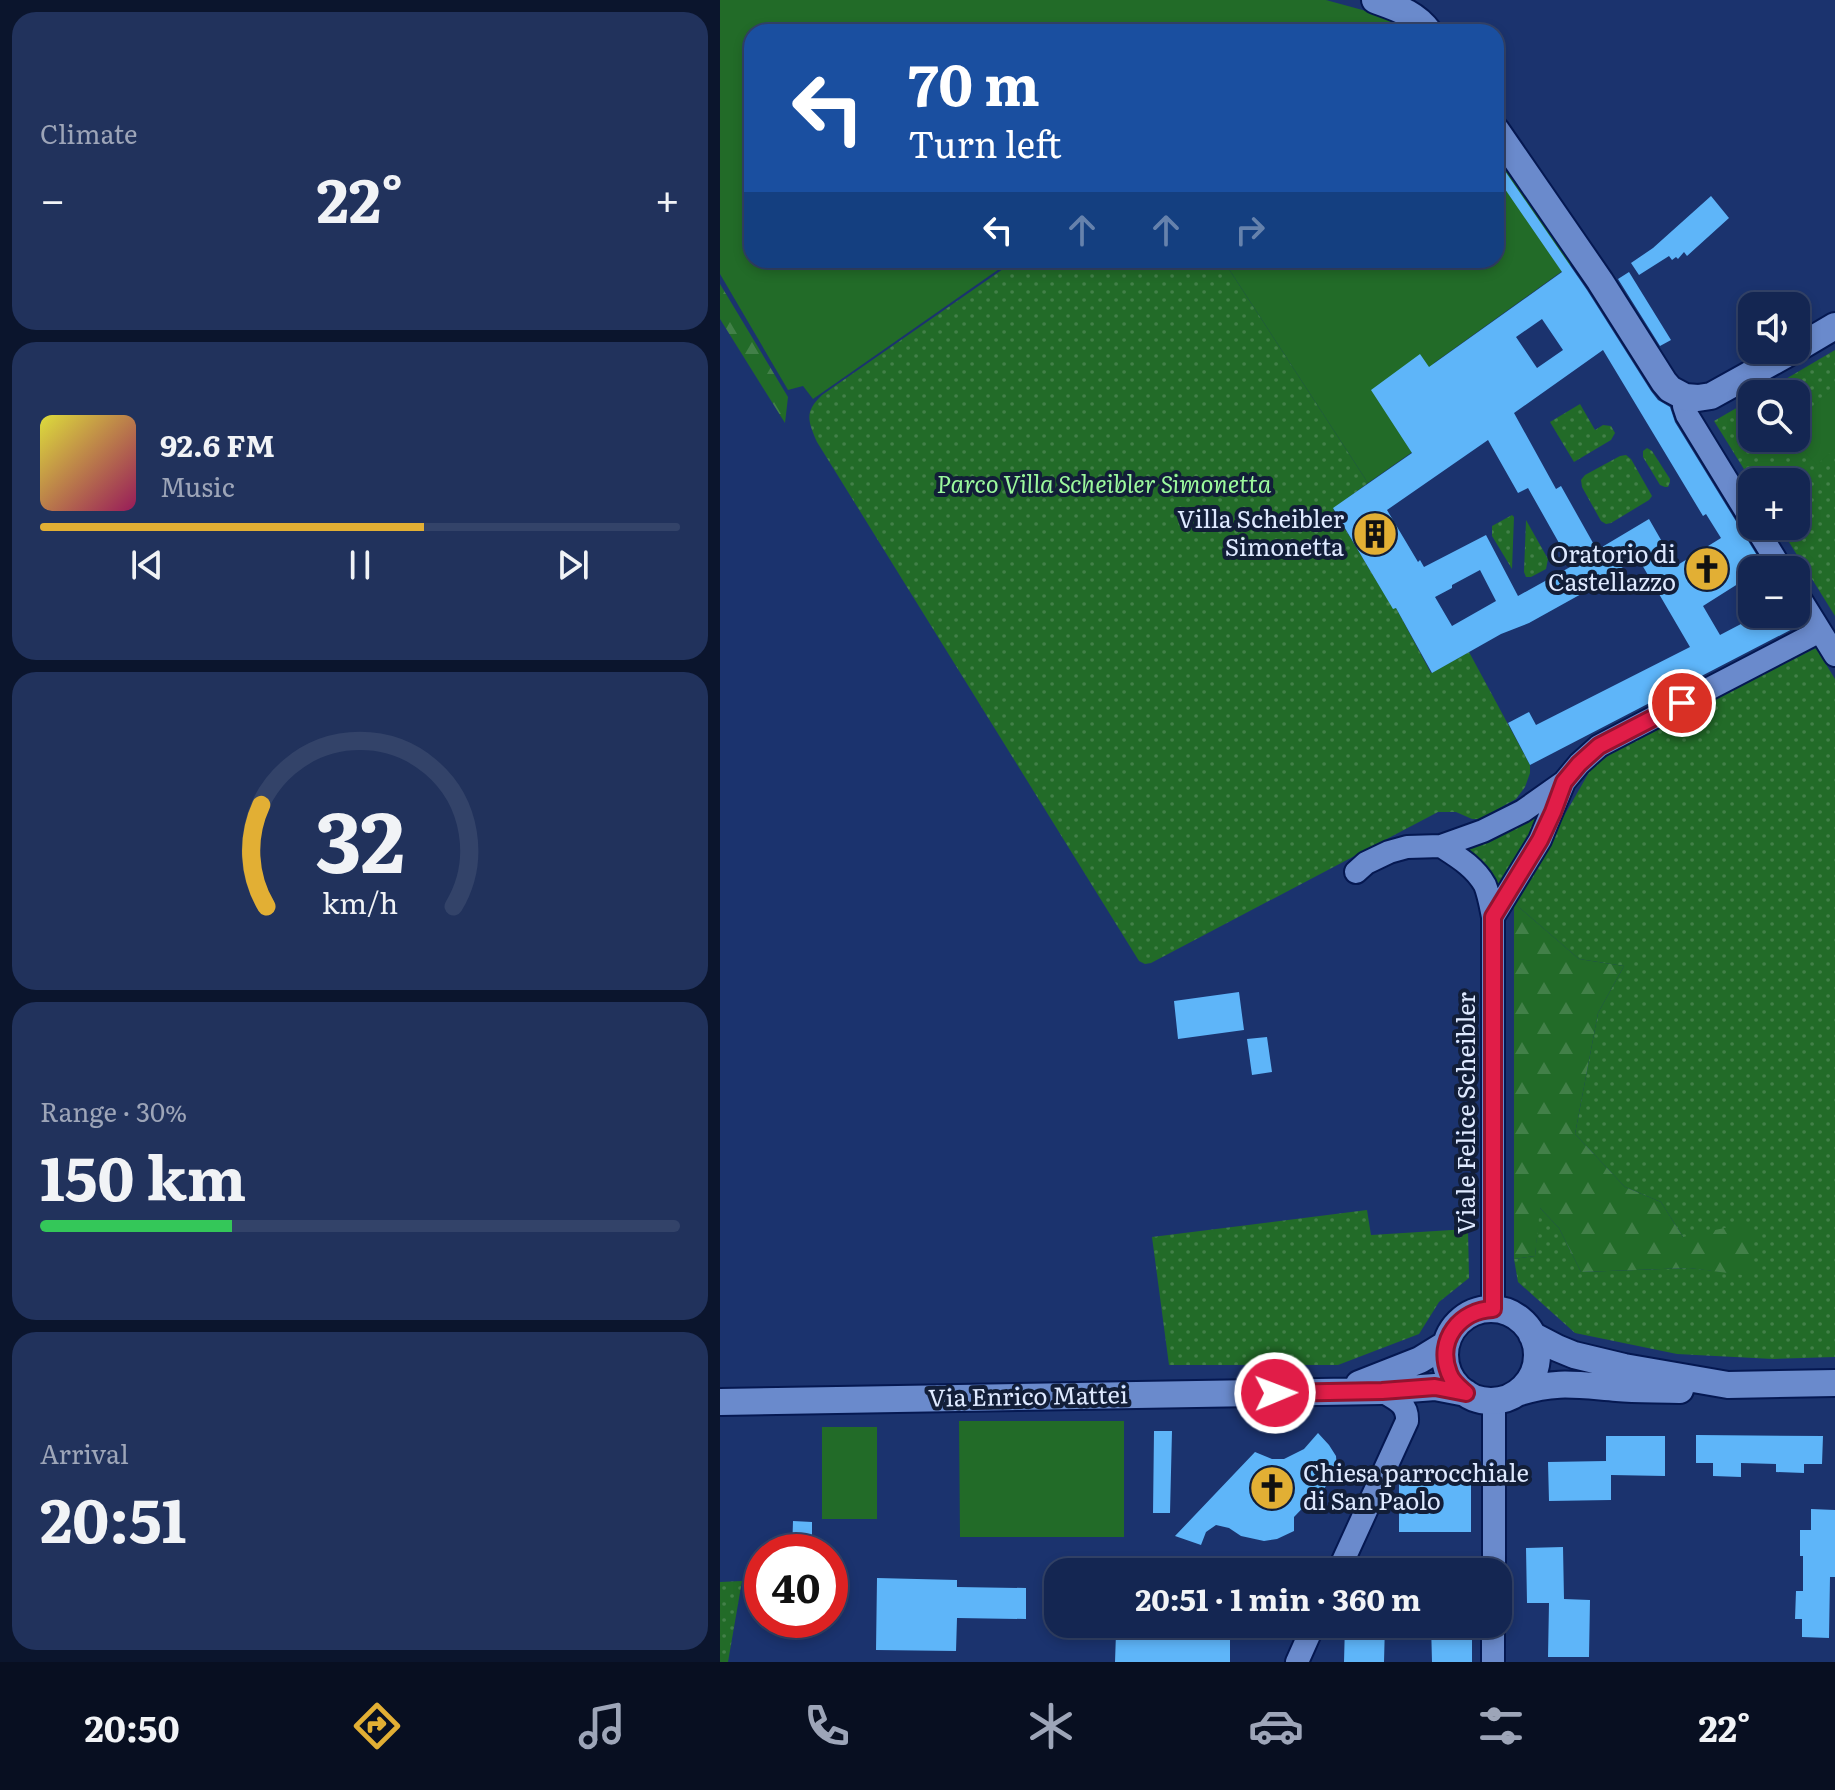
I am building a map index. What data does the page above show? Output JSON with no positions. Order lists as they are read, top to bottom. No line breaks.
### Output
{"streets":{"street":["Viale Felice Scheibler","Via Enrico Mattei"]},"crossings":[["Viale Felice Scheibler","Via Enrico Mattei"]],"parks":["Parco Villa Scheibler Simonetta"],"places":{"building":["Villa Scheibler Simonetta"],"church":["Oratorio di Castellazzo","Chiesa parrocchiale di San Paolo"]},"page":{"tile":["Climate",["Range · 30%","150 km"],["Arrival","20:51"]],"turn":["70 m","Turn left"],"heat":["−","22°","+"],"map_buttons":["+","−"],"song":["92.6 FM","Music"],"limit":"40","trip":"20:51 · 1 min · 360 m","tabs":["20:50","22°"],"gauge":["32","km/h"]}}
